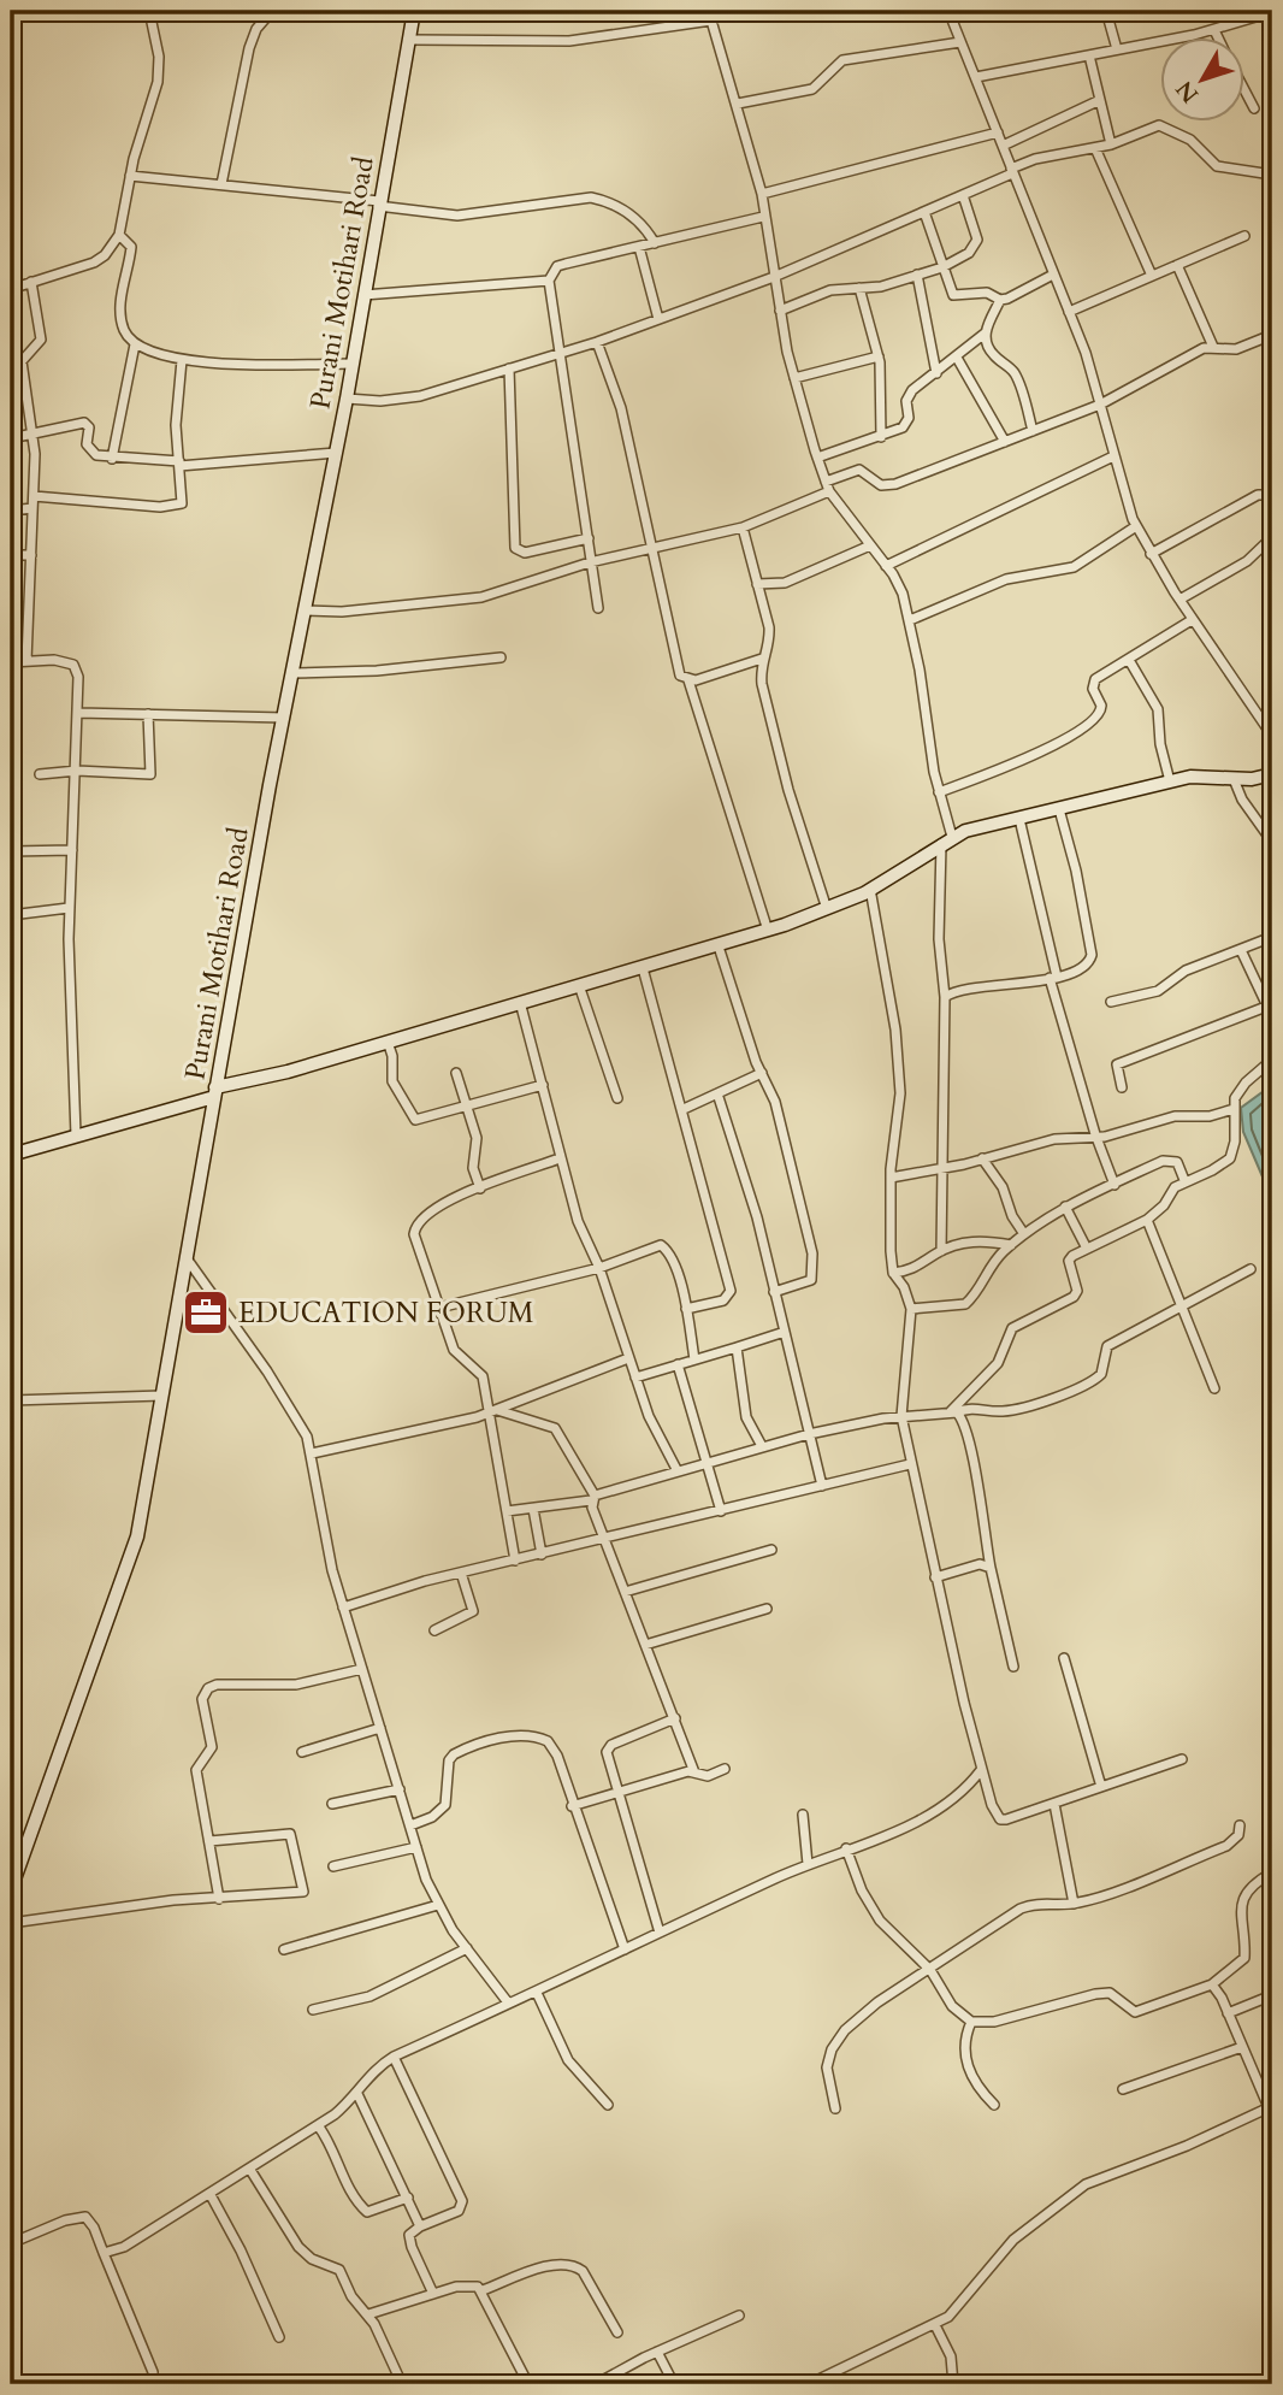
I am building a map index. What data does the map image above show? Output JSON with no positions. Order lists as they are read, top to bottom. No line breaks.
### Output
{"streets":{"main road":["Purani Motihari Road"]},"places":{"office":["EDUCATION FORUM"]},"north":"bottom left"}
